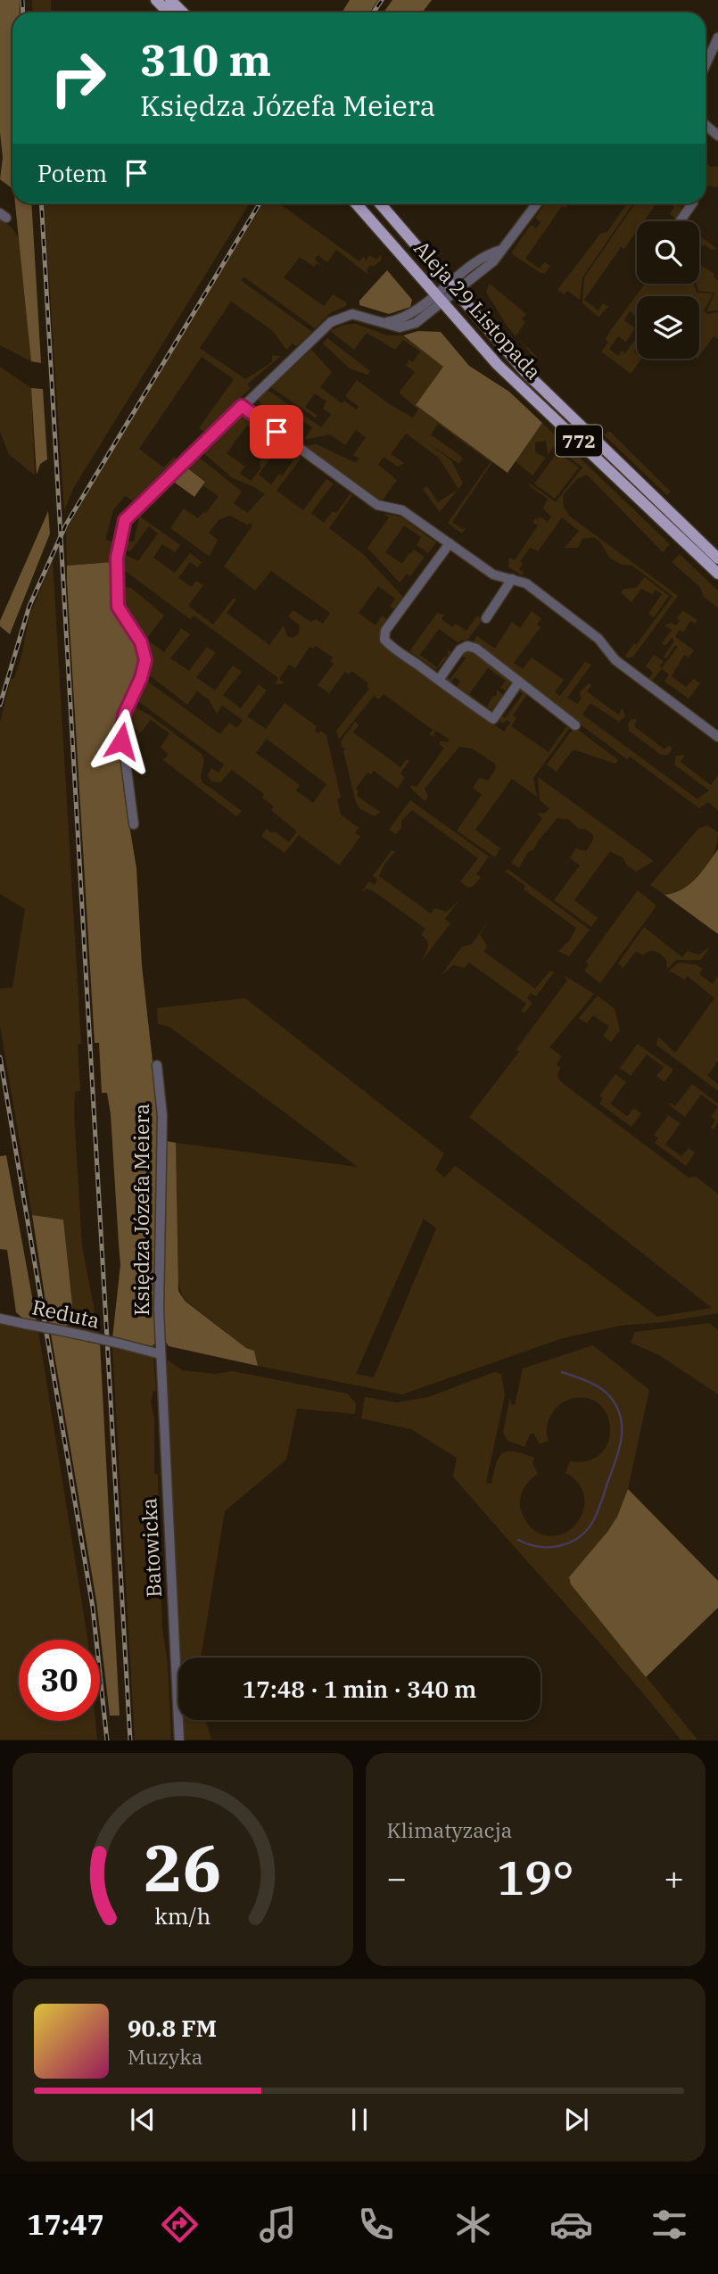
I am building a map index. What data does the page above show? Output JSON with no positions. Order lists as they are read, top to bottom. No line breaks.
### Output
{"streets":{"main road":["Aleja 29 Listopada","772"],"street":["Księdza Józefa Meiera","Reduta","Batowicka"]},"crossings":[["Księdza Józefa Meiera","Reduta"],["Księdza Józefa Meiera","Batowicka"],["Reduta","Batowicka"]],"page":{"turn":["310 m","Księdza Józefa Meiera"],"then":"Potem","limit":"30","trip":"17:48 · 1 min · 340 m","tile":"Klimatyzacja","heat":["−","19°","+"],"song":["90.8 FM","Muzyka"],"tabs":"17:47","gauge":["26","km/h"]}}
